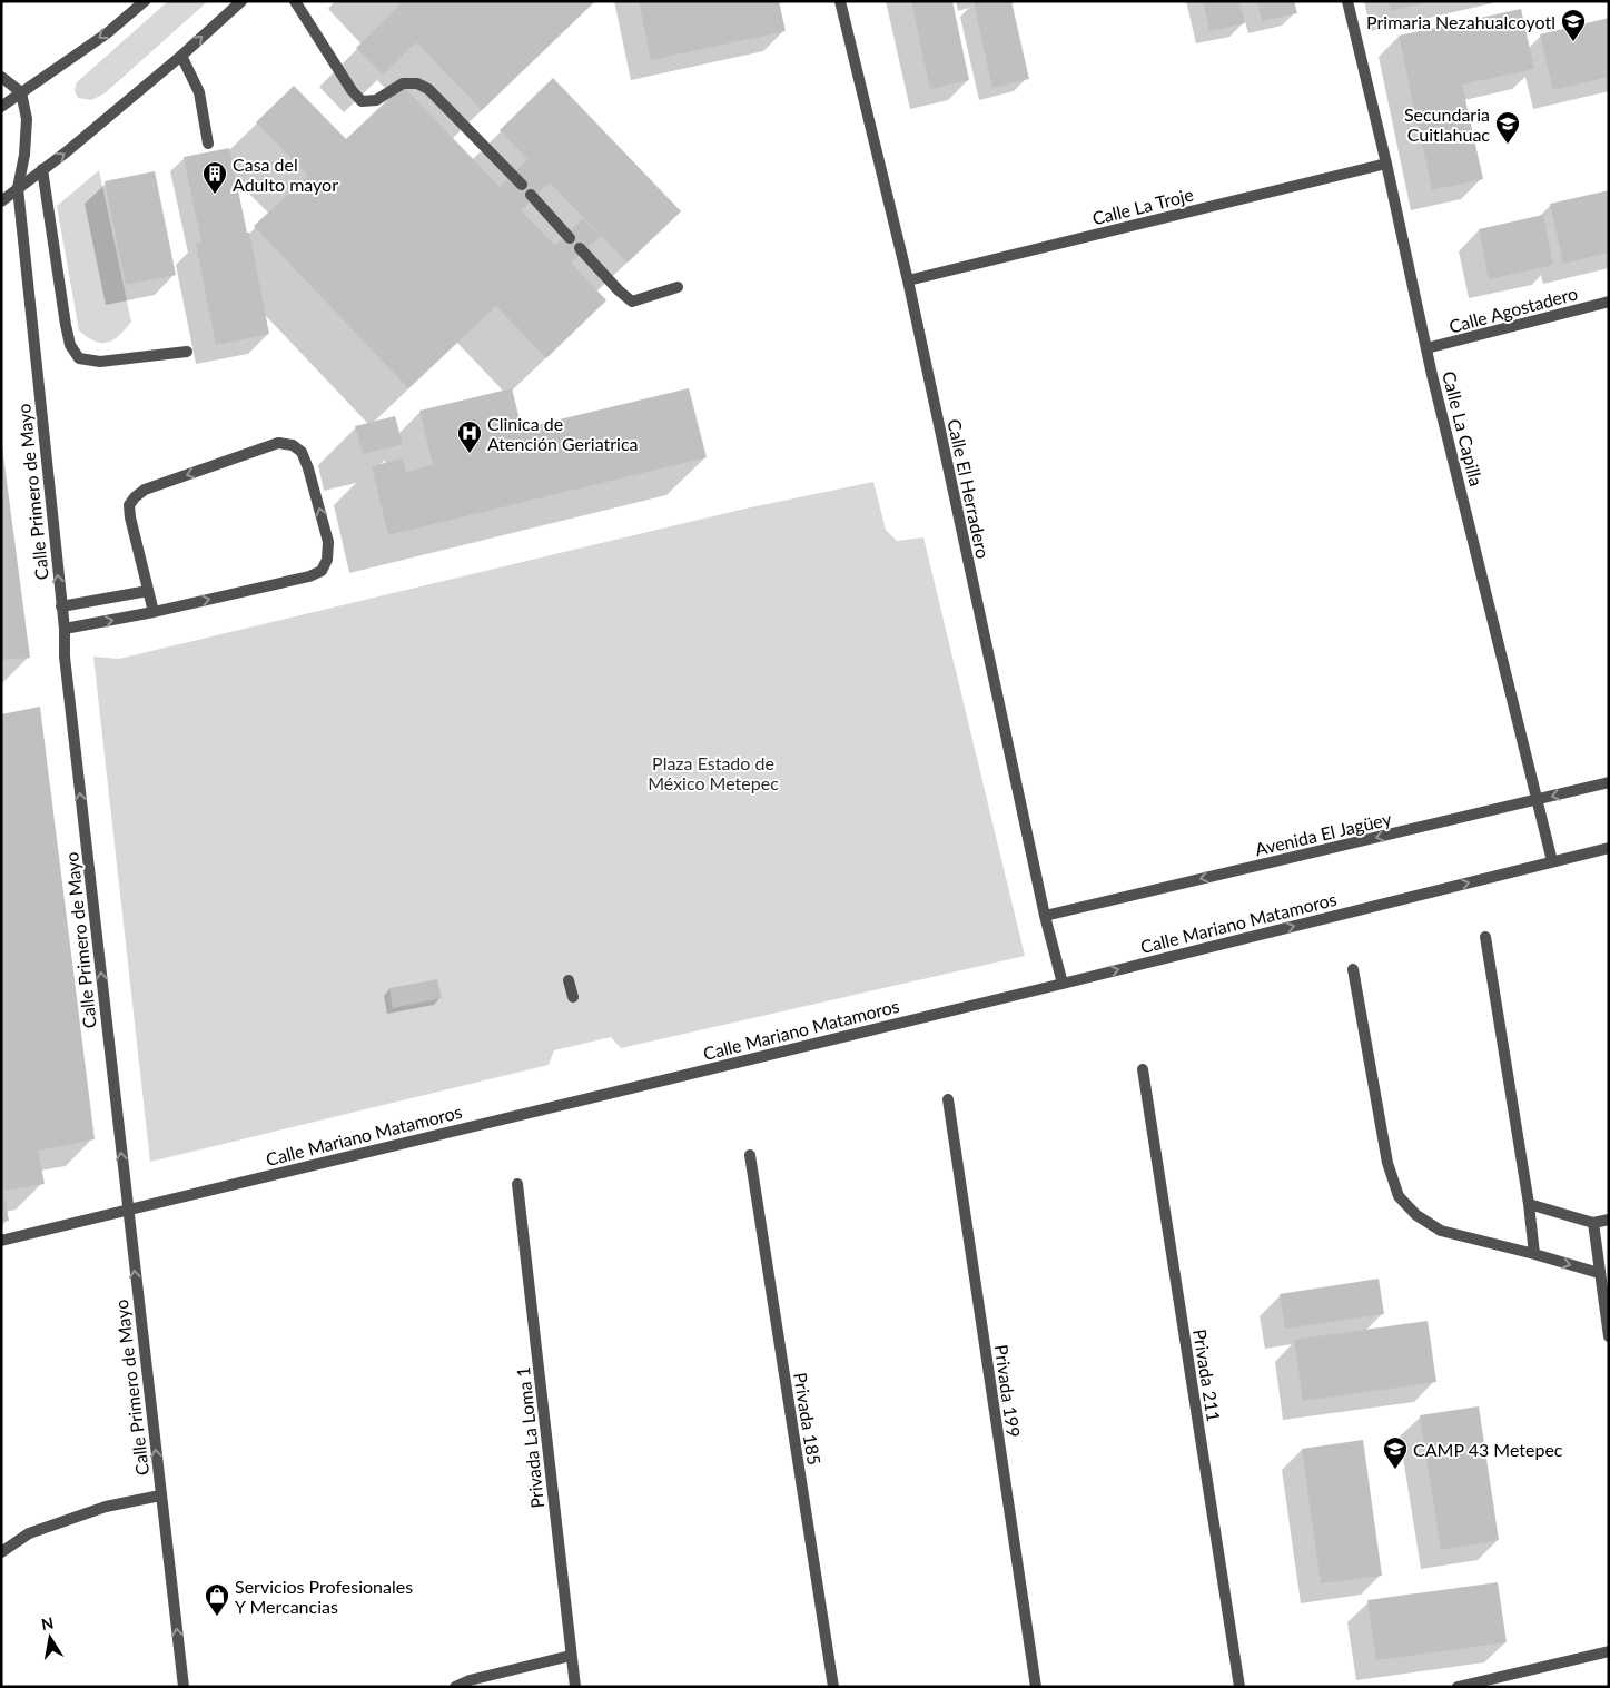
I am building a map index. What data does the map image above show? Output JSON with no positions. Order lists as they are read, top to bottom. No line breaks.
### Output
{"streets":{"street":["Calle La Troje","Calle Agostadero","Calle La Capilla","Calle El Herradero","Calle Primero de Mayo","Avenida El Jagüey","Calle Mariano Matamoros","Privada 211","Privada 199","Privada 185","Privada La Loma 1"]},"crossings":[["Calle La Troje","Calle La Capilla"],["Calle La Troje","Calle El Herradero"],["Calle Agostadero","Calle La Capilla"],["Calle La Capilla","Avenida El Jagüey"],["Calle La Capilla","Calle Mariano Matamoros"],["Calle El Herradero","Avenida El Jagüey"],["Calle El Herradero","Calle Mariano Matamoros"],["Calle Primero de Mayo","Calle Mariano Matamoros"]],"one_way":["Calle Primero de Mayo","Avenida El Jagüey"],"parks":["Plaza Estado de México Metepec"],"places":{"school or university":["Primaria Nezahualcoyotl","Secundaria Cuitlahuac","CAMP 43 Metepec"],"building":["Casa del Adulto mayor"],"hospital":["Clinica de Atención Geriatrica"],"shop":["Servicios Profesionales Y Mercancias"]},"north":"top"}
